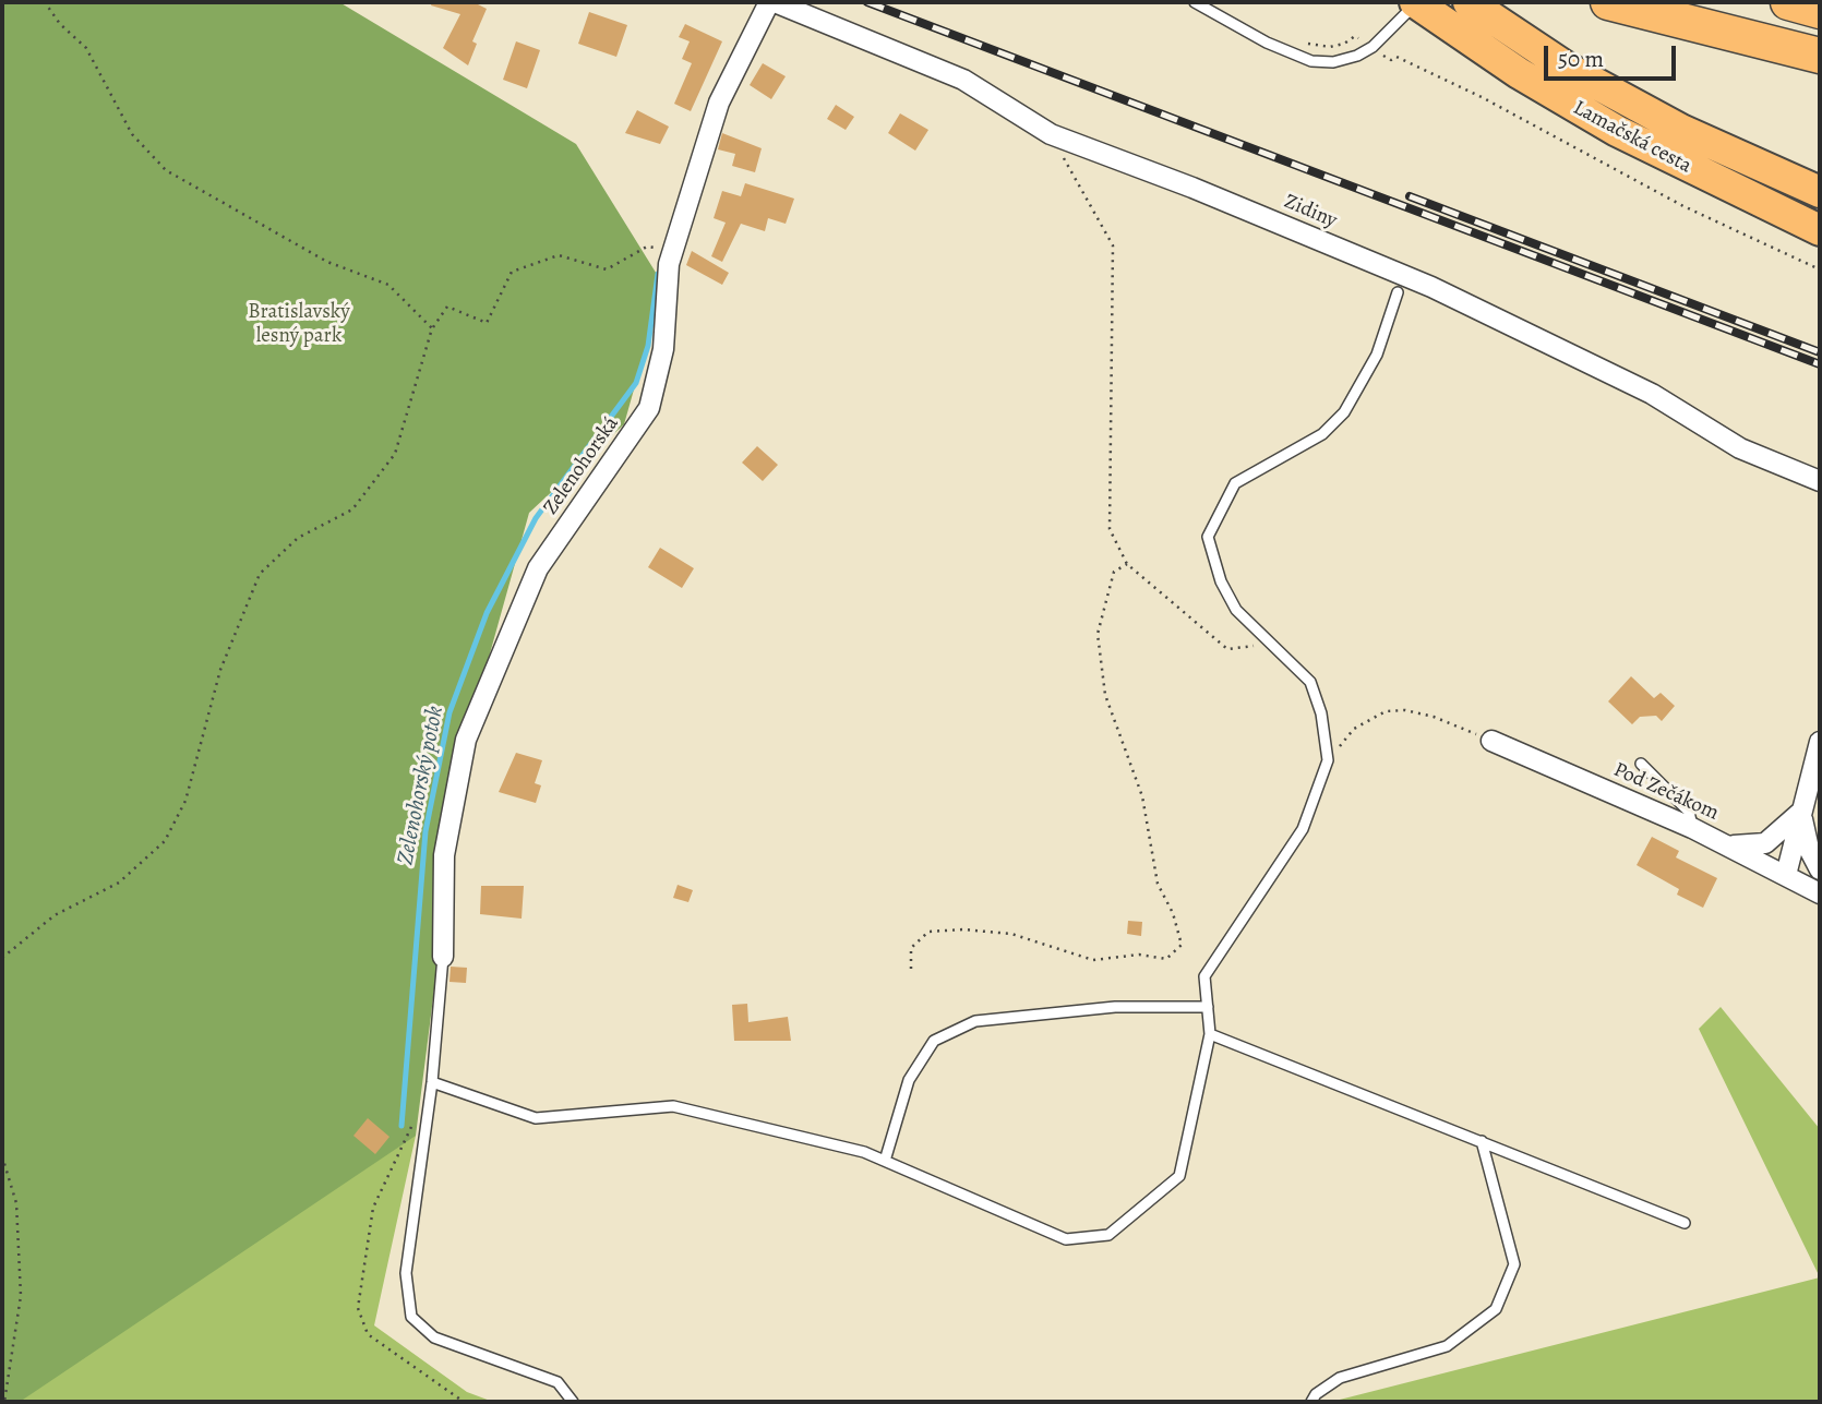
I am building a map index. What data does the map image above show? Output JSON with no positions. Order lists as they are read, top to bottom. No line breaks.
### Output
{"streets":{"main road":["Lamačská cesta"],"street":["Zidiny","Zelenohorská","Pod Zečákom"]},"crossings":[["Zidiny","Zelenohorská"]],"water":["Zelenohorský potok"],"parks":["Bratislavský lesný park"],"scale_bar":"50 m"}
